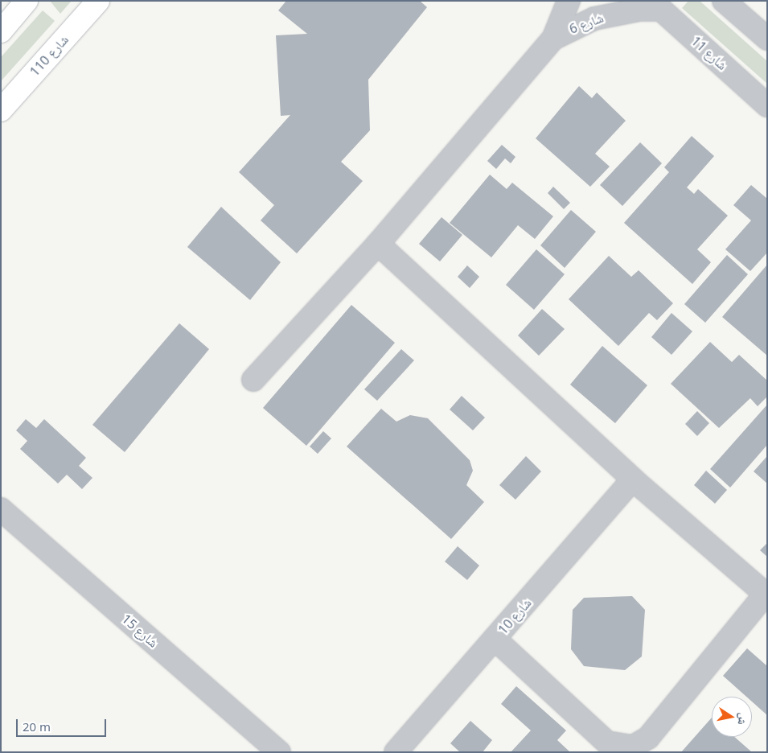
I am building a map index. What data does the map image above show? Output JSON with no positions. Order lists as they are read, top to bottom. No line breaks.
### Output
{"streets":{"main road":["شارع 110"],"street":["شارع 6","شارع 11","شارع 10","شارع 15"]},"crossings":[["شارع 6","شارع 11"]],"scale_bar":"20 m","north":"right"}
